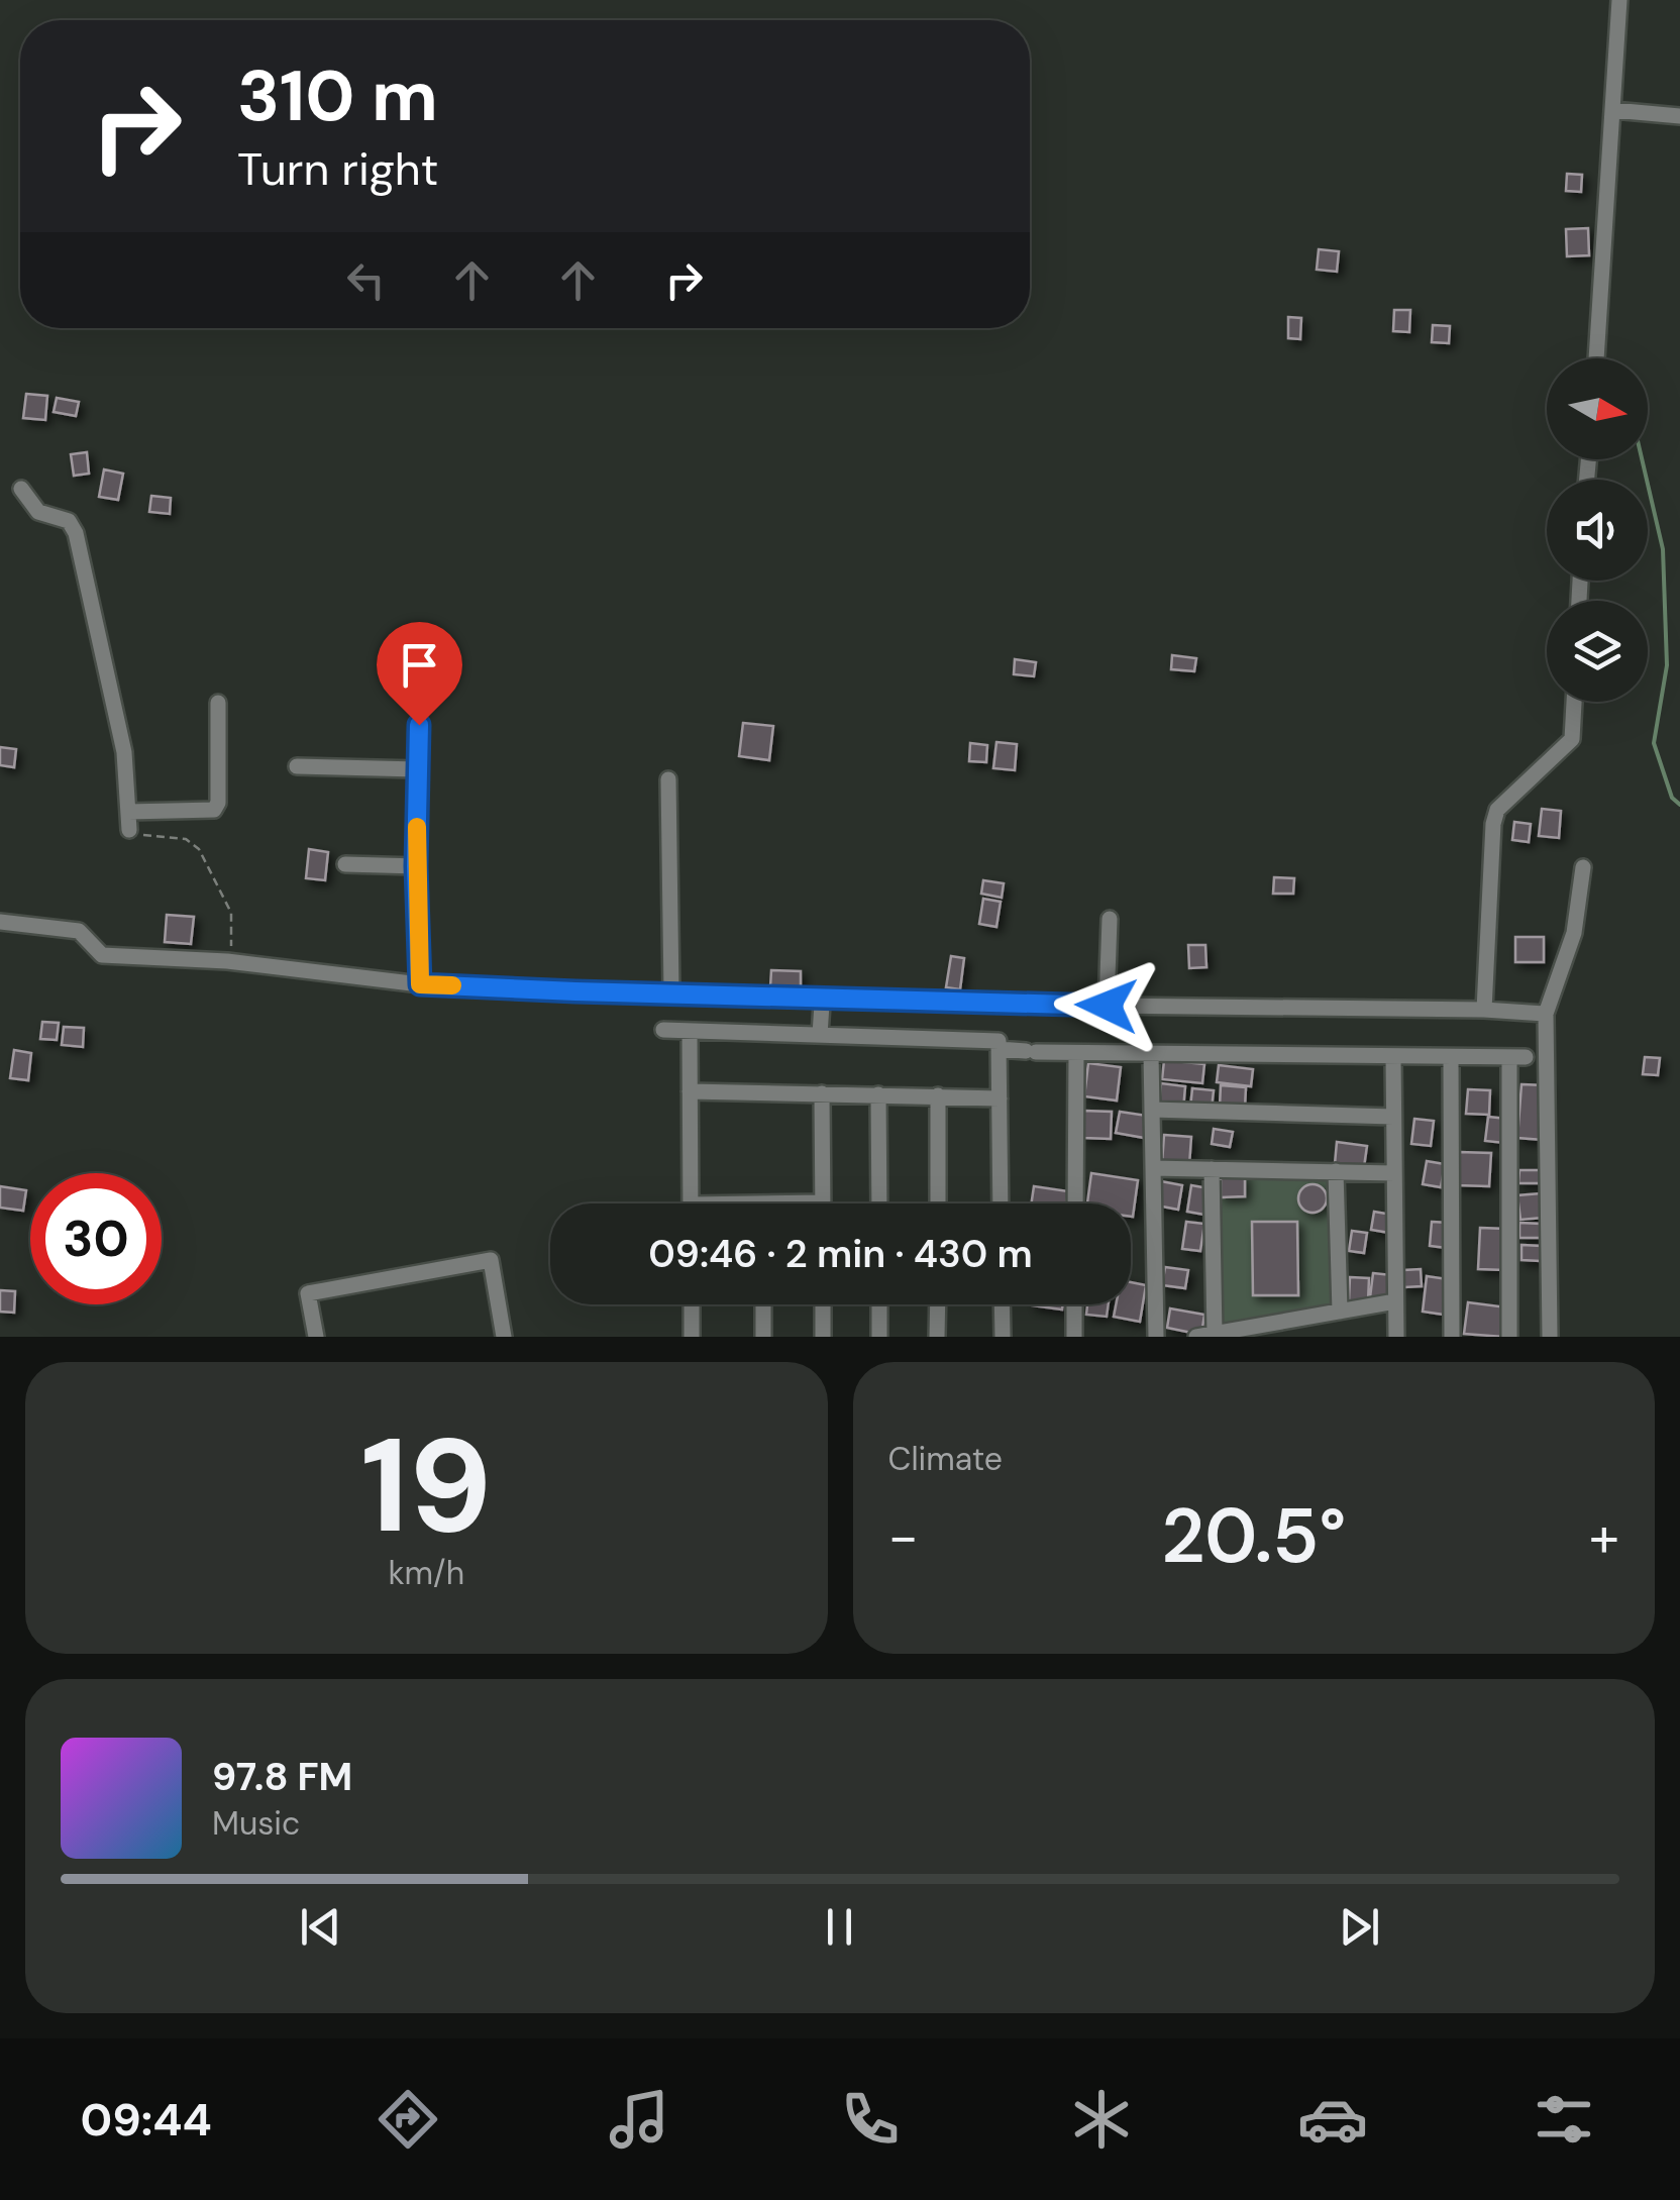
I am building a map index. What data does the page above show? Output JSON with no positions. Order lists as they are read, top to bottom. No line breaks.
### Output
{"north":"right","page":{"turn":["310 m","Turn right"],"limit":"30","trip":"09:46 · 2 min · 430 m","tile":[["19","km/h"],"Climate"],"heat":["−","20.5°","+"],"song":["97.8 FM","Music"],"tabs":"09:44"}}
